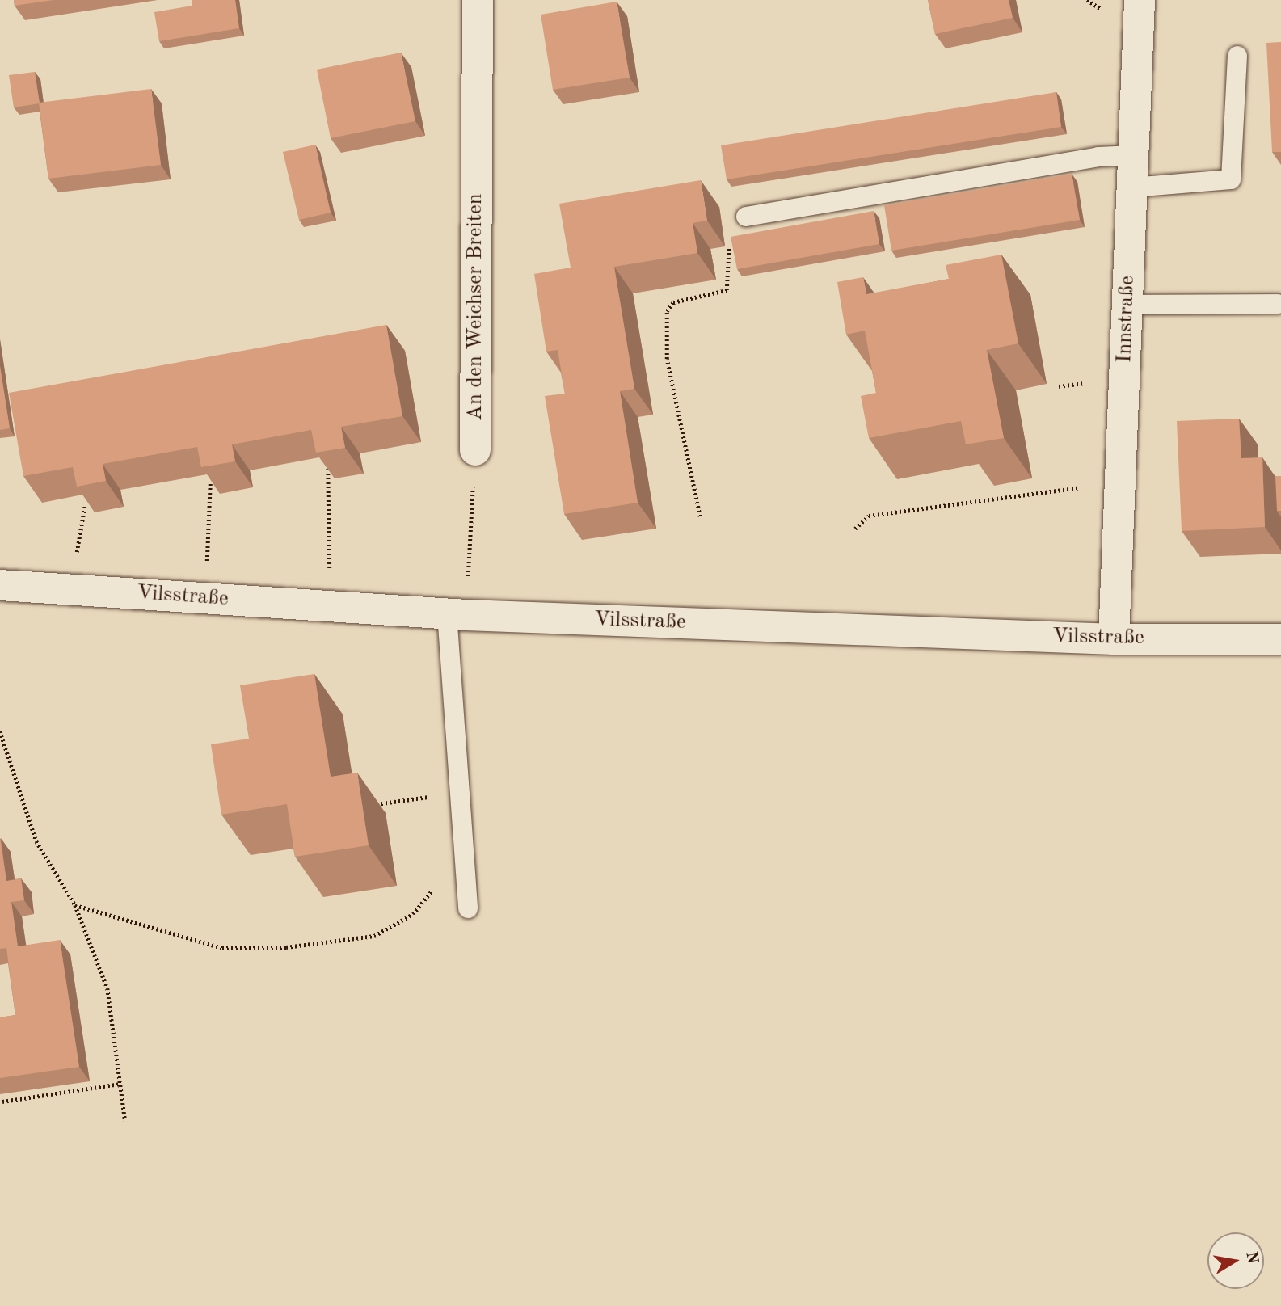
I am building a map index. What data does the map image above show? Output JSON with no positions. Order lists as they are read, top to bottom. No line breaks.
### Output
{"streets":{"street":["An den Weichser Breiten","Innstraße","Vilsstraße"]},"crossings":[["An den Weichser Breiten","Vilsstraße"],["Innstraße","Vilsstraße"]],"north":"right"}
